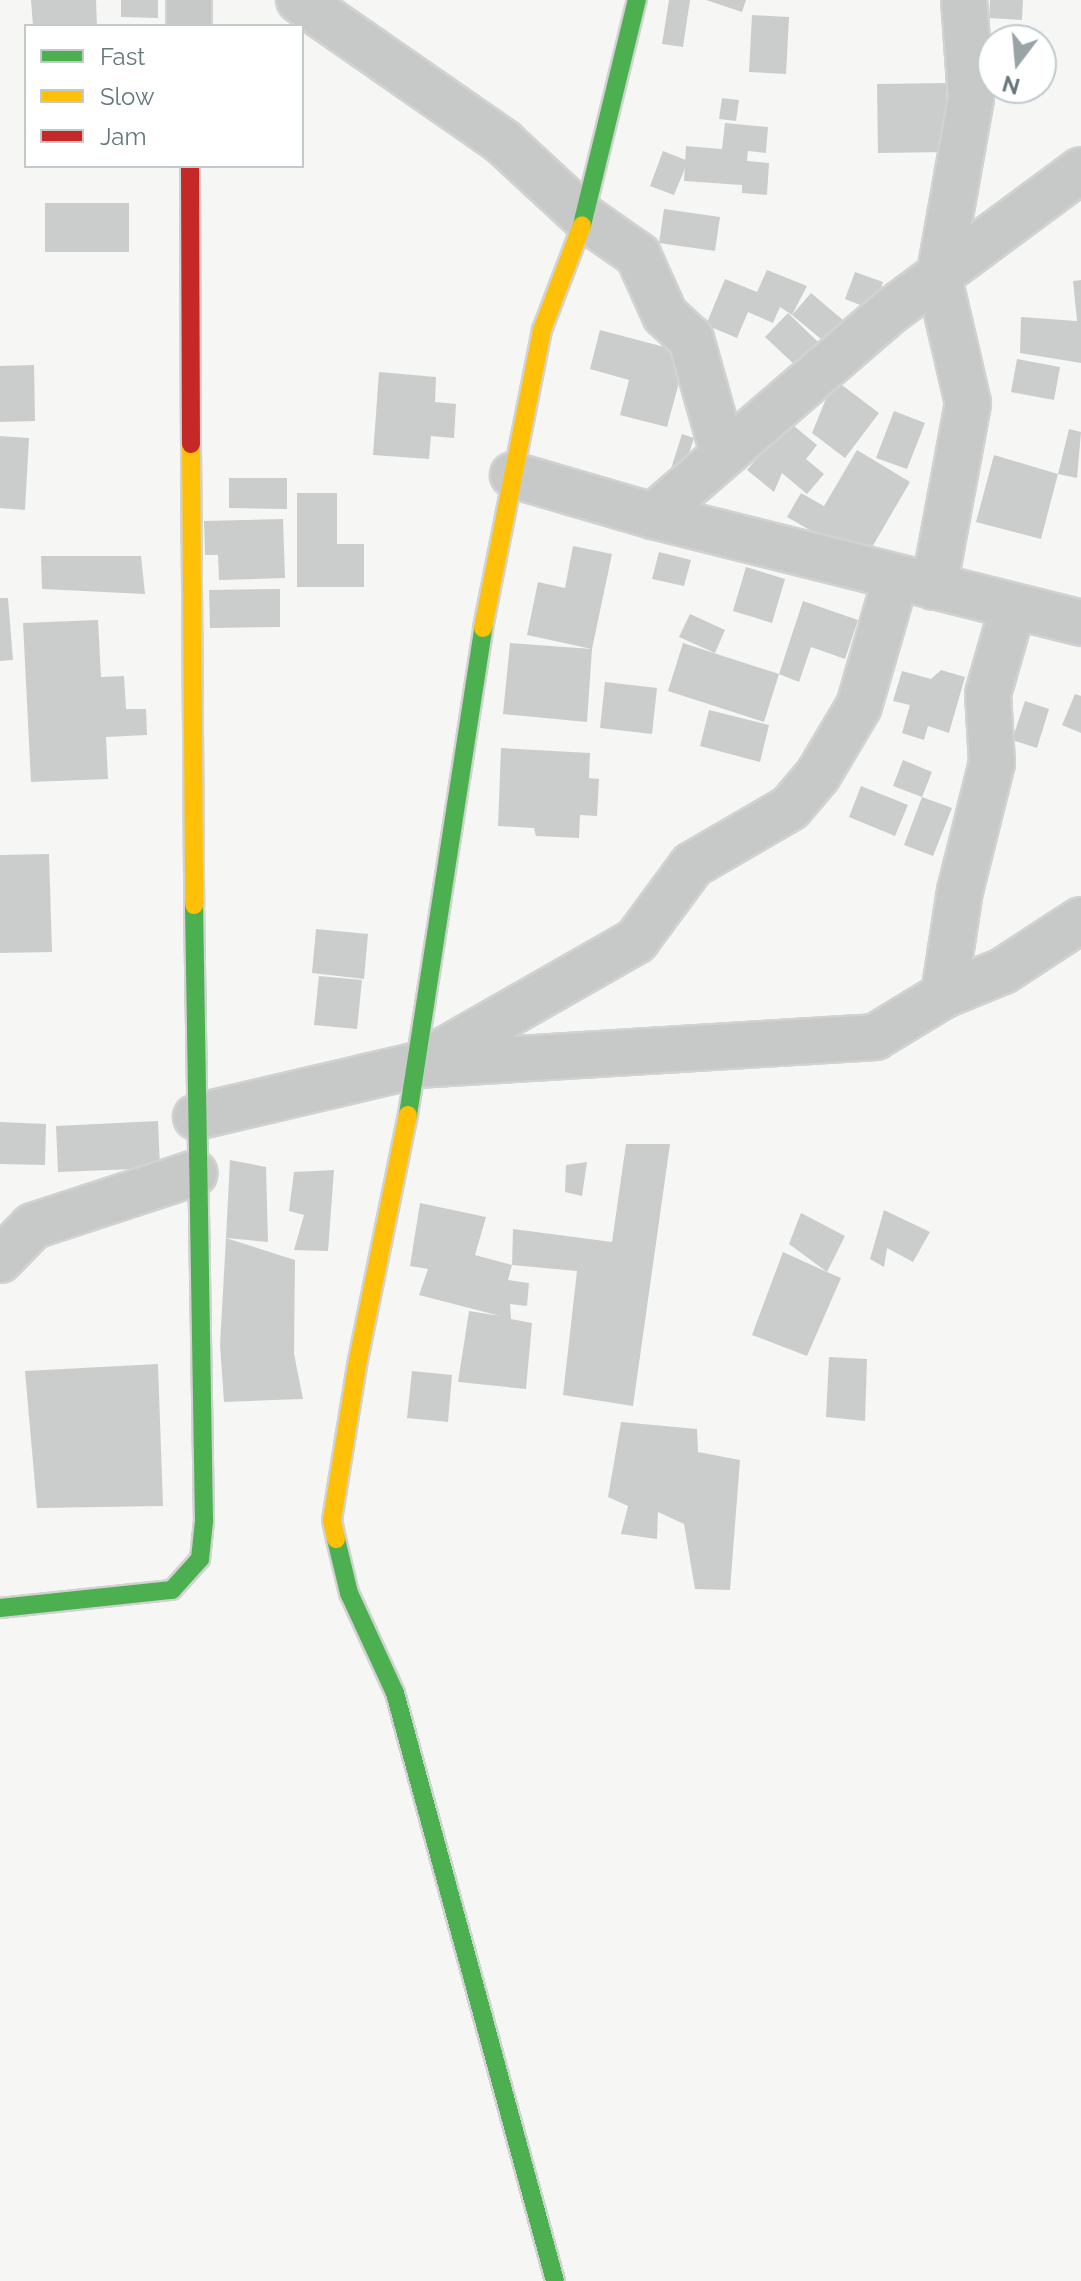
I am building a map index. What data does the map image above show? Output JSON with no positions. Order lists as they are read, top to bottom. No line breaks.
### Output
{"legend":["Fast","Slow","Jam"],"north":"bottom"}
